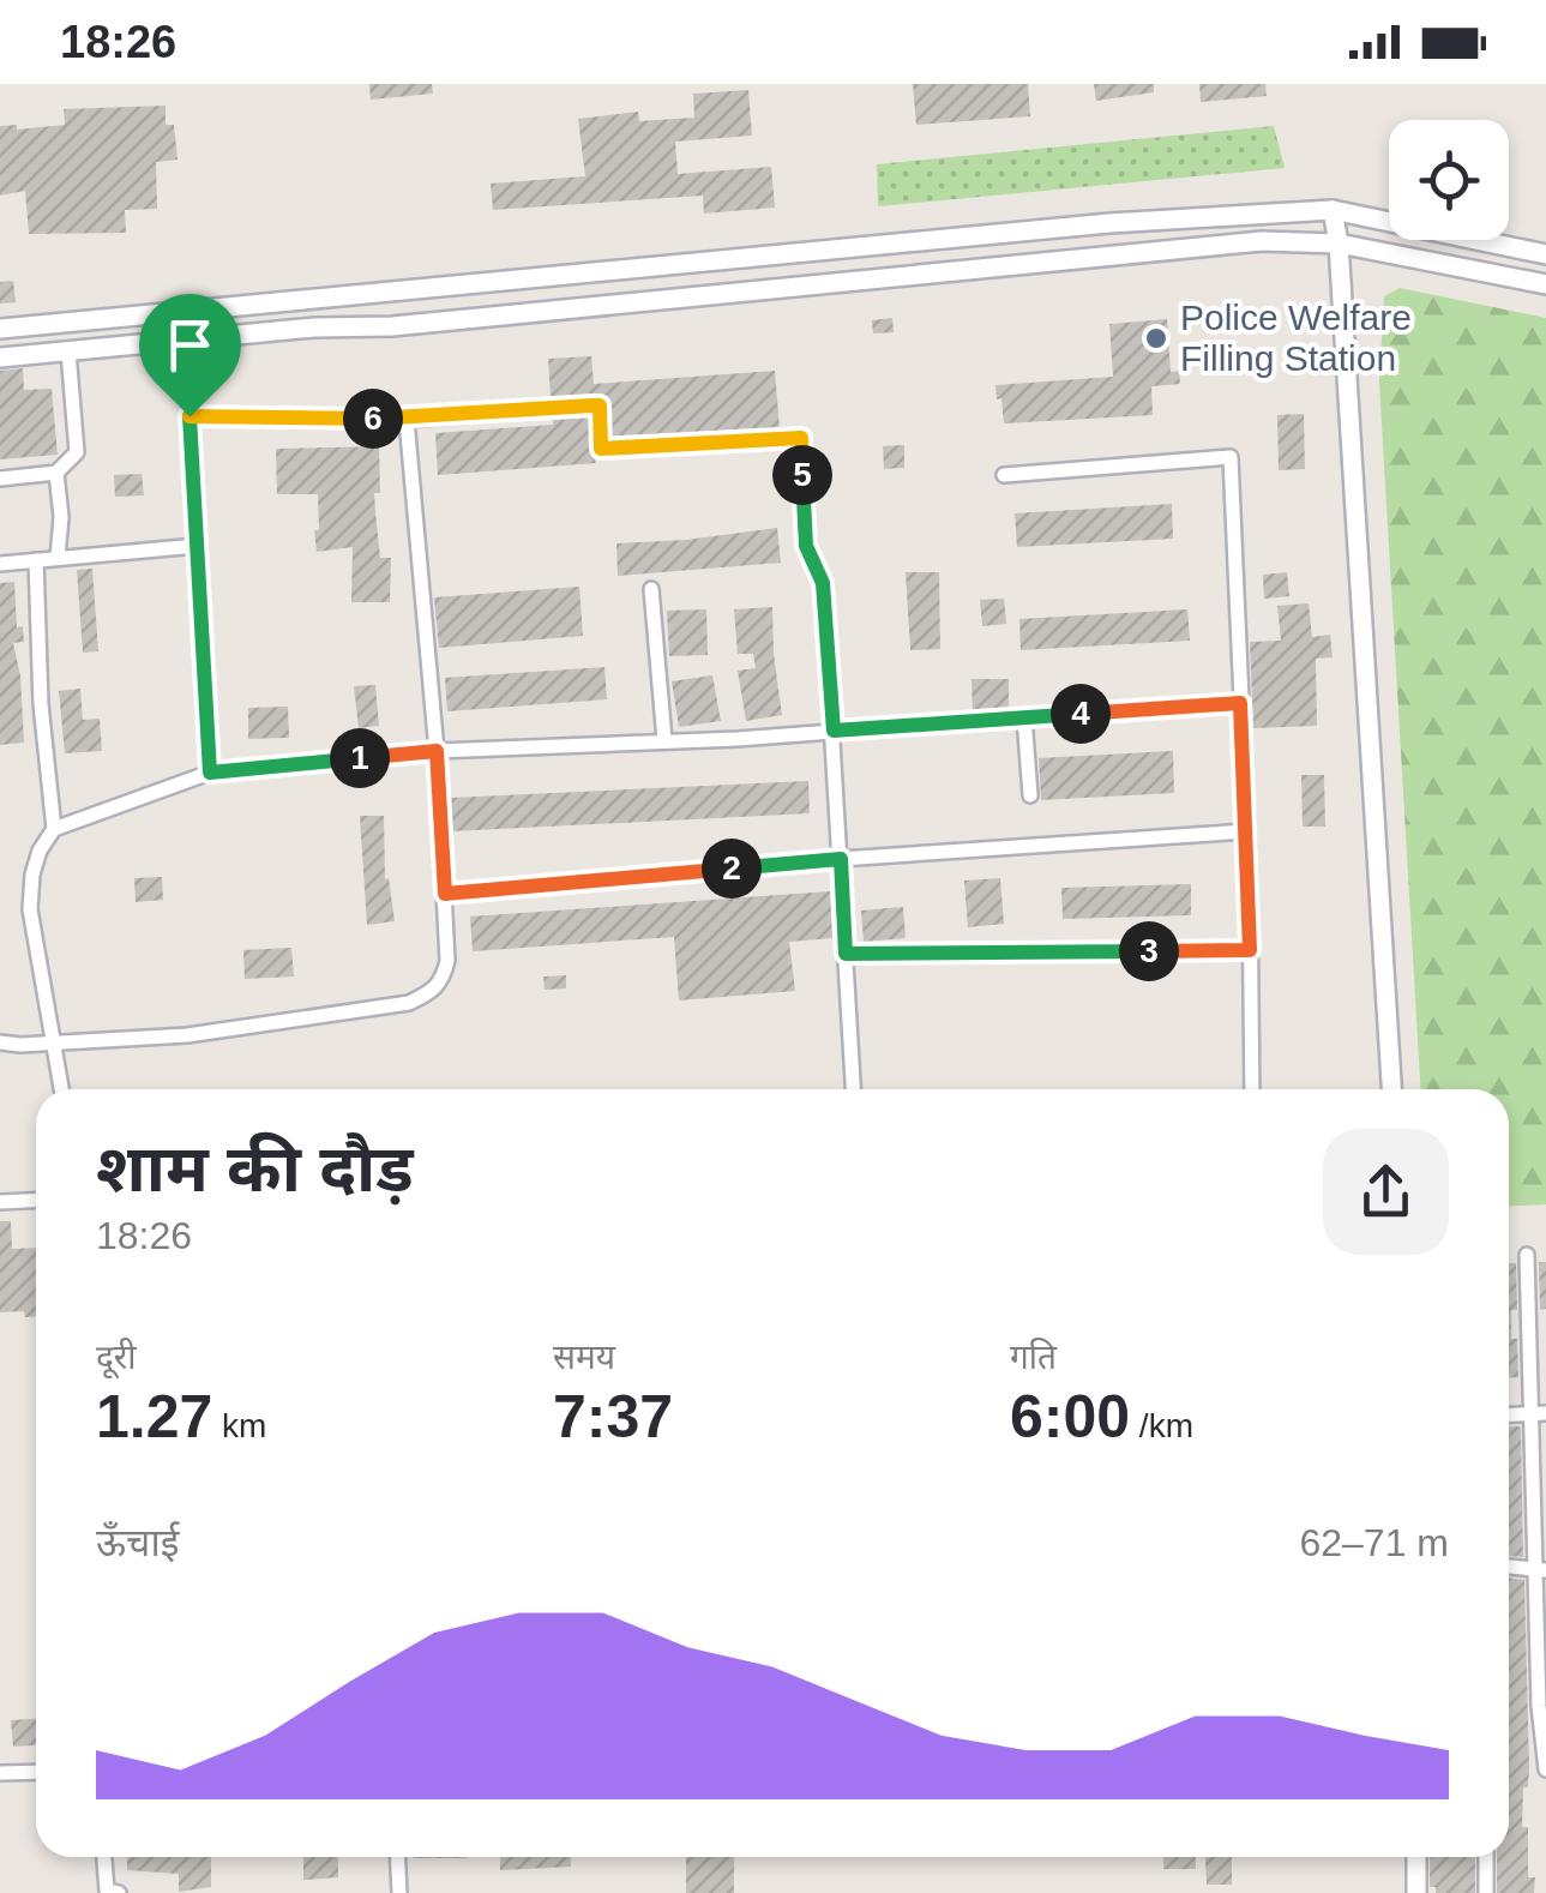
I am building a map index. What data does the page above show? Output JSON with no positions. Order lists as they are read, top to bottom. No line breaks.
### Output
{"places":["Police Welfare Filling Station"],"page":{"status":"18:26","pins":["6","5","4","1","2","3"],"heading":["शाम की दौड़","18:26"],"stats":[["दूरी","1.27 km"],["समय","7:37"],["गति","6:00 /km"]],"chart":["ऊँचाई","62–71 m"]}}
